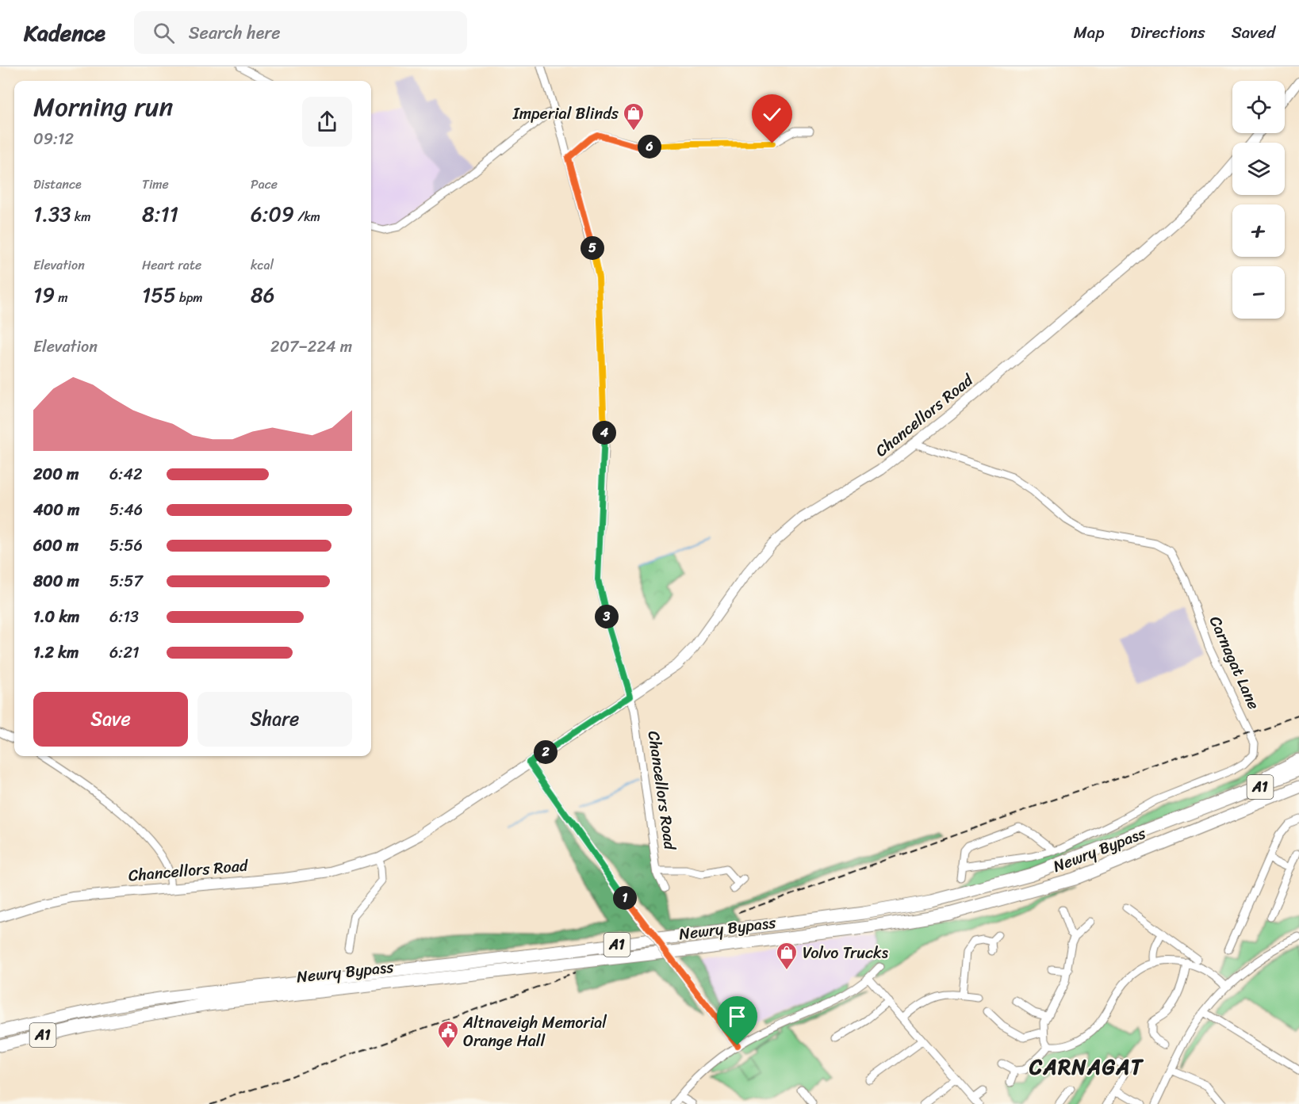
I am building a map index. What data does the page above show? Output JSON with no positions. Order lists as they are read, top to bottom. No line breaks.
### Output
{"streets":{"highway":["A1","Newry Bypass"],"street":["Chancellors Road","Carnagat Lane"]},"crossings":[["Chancellors Road","Carnagat Lane"]],"districts":["CARNAGAT"],"places":{"shop":["Imperial Blinds","Volvo Trucks"],"public building":["Altnaveigh Memorial Orange Hall"]},"page":{"header":"Kadence","search":"Search here","nav":["Map","Directions","Saved"],"map_buttons":["+","−"],"heading":["Morning run","09:12"],"pins":["6","5","4","3","2","1"],"stats":[["Distance","1.33 km"],["Time","8:11"],["Pace","6:09 /km"],["Elevation","19 m"],["Heart rate","155 bpm"],["kcal","86"]],"chart":["Elevation","207–224 m"],"list":[{"name":"200 m","note":"6:42"},{"name":"400 m","note":"5:46"},{"name":"600 m","note":"5:56"},{"name":"800 m","note":"5:57"},{"name":"1.0 km","note":"6:13"},{"name":"1.2 km","note":"6:21"}],"buttons":["Save","Share"]}}
